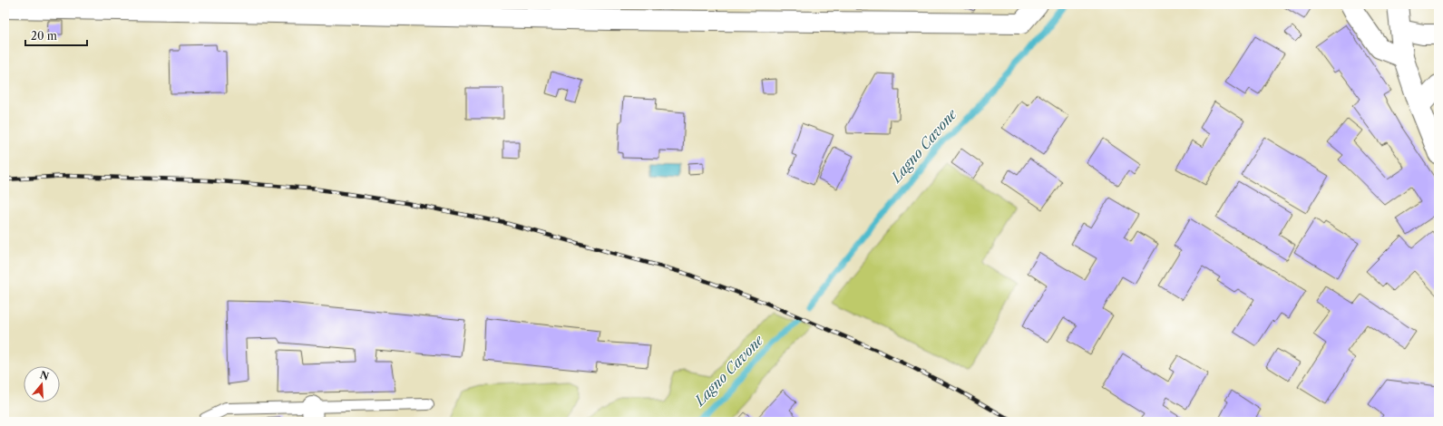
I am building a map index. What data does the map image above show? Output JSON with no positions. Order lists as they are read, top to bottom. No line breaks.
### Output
{"water":["Lagno Cavone"],"scale_bar":"20 m","north":"top"}
